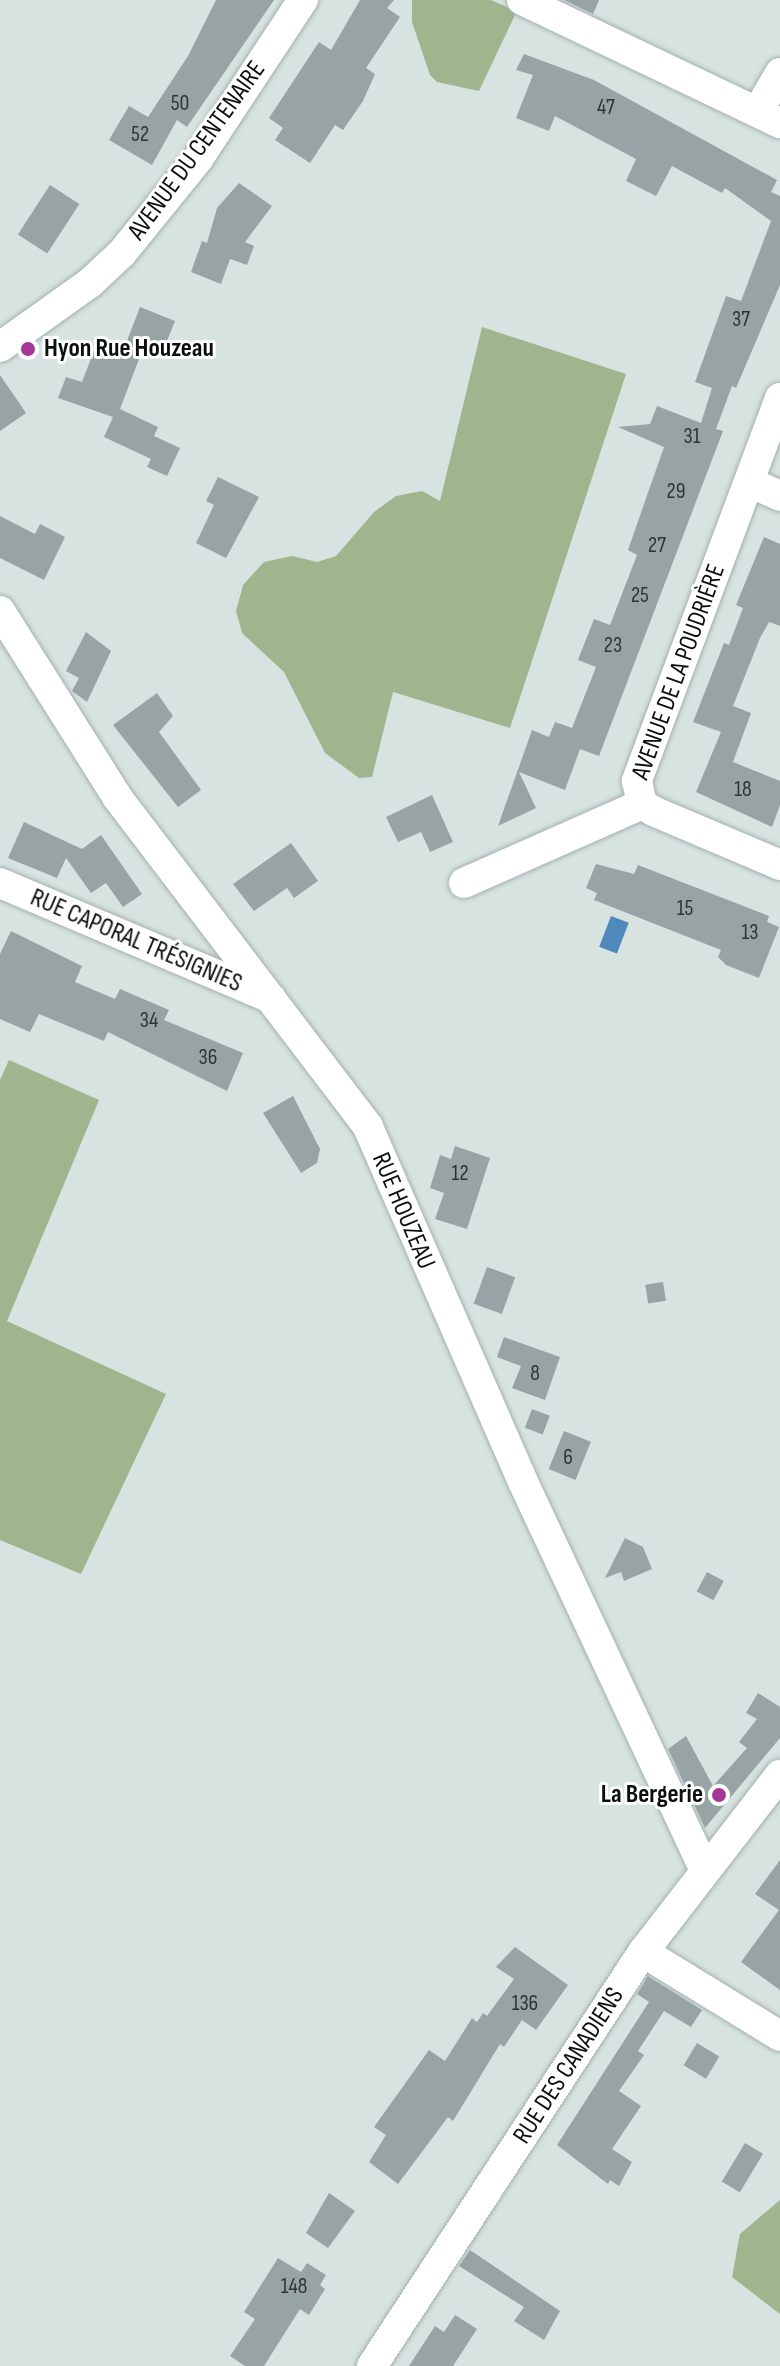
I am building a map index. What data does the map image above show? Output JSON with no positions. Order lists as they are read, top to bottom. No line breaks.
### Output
{"streets":{"street":["AVENUE DU CENTENAIRE","AVENUE DE LA POUDRIÈRE","RUE CAPORAL TRÉSIGNIES","RUE HOUZEAU","RUE DES CANADIENS"]},"crossings":[["RUE CAPORAL TRÉSIGNIES","RUE HOUZEAU"],["RUE HOUZEAU","RUE DES CANADIENS"]],"places":["Hyon Rue Houzeau","La Bergerie"],"house_numbers":["50","47","52","37","31","29","27","25","23","18","15","13","34","36","12","8","6","136","148"]}
